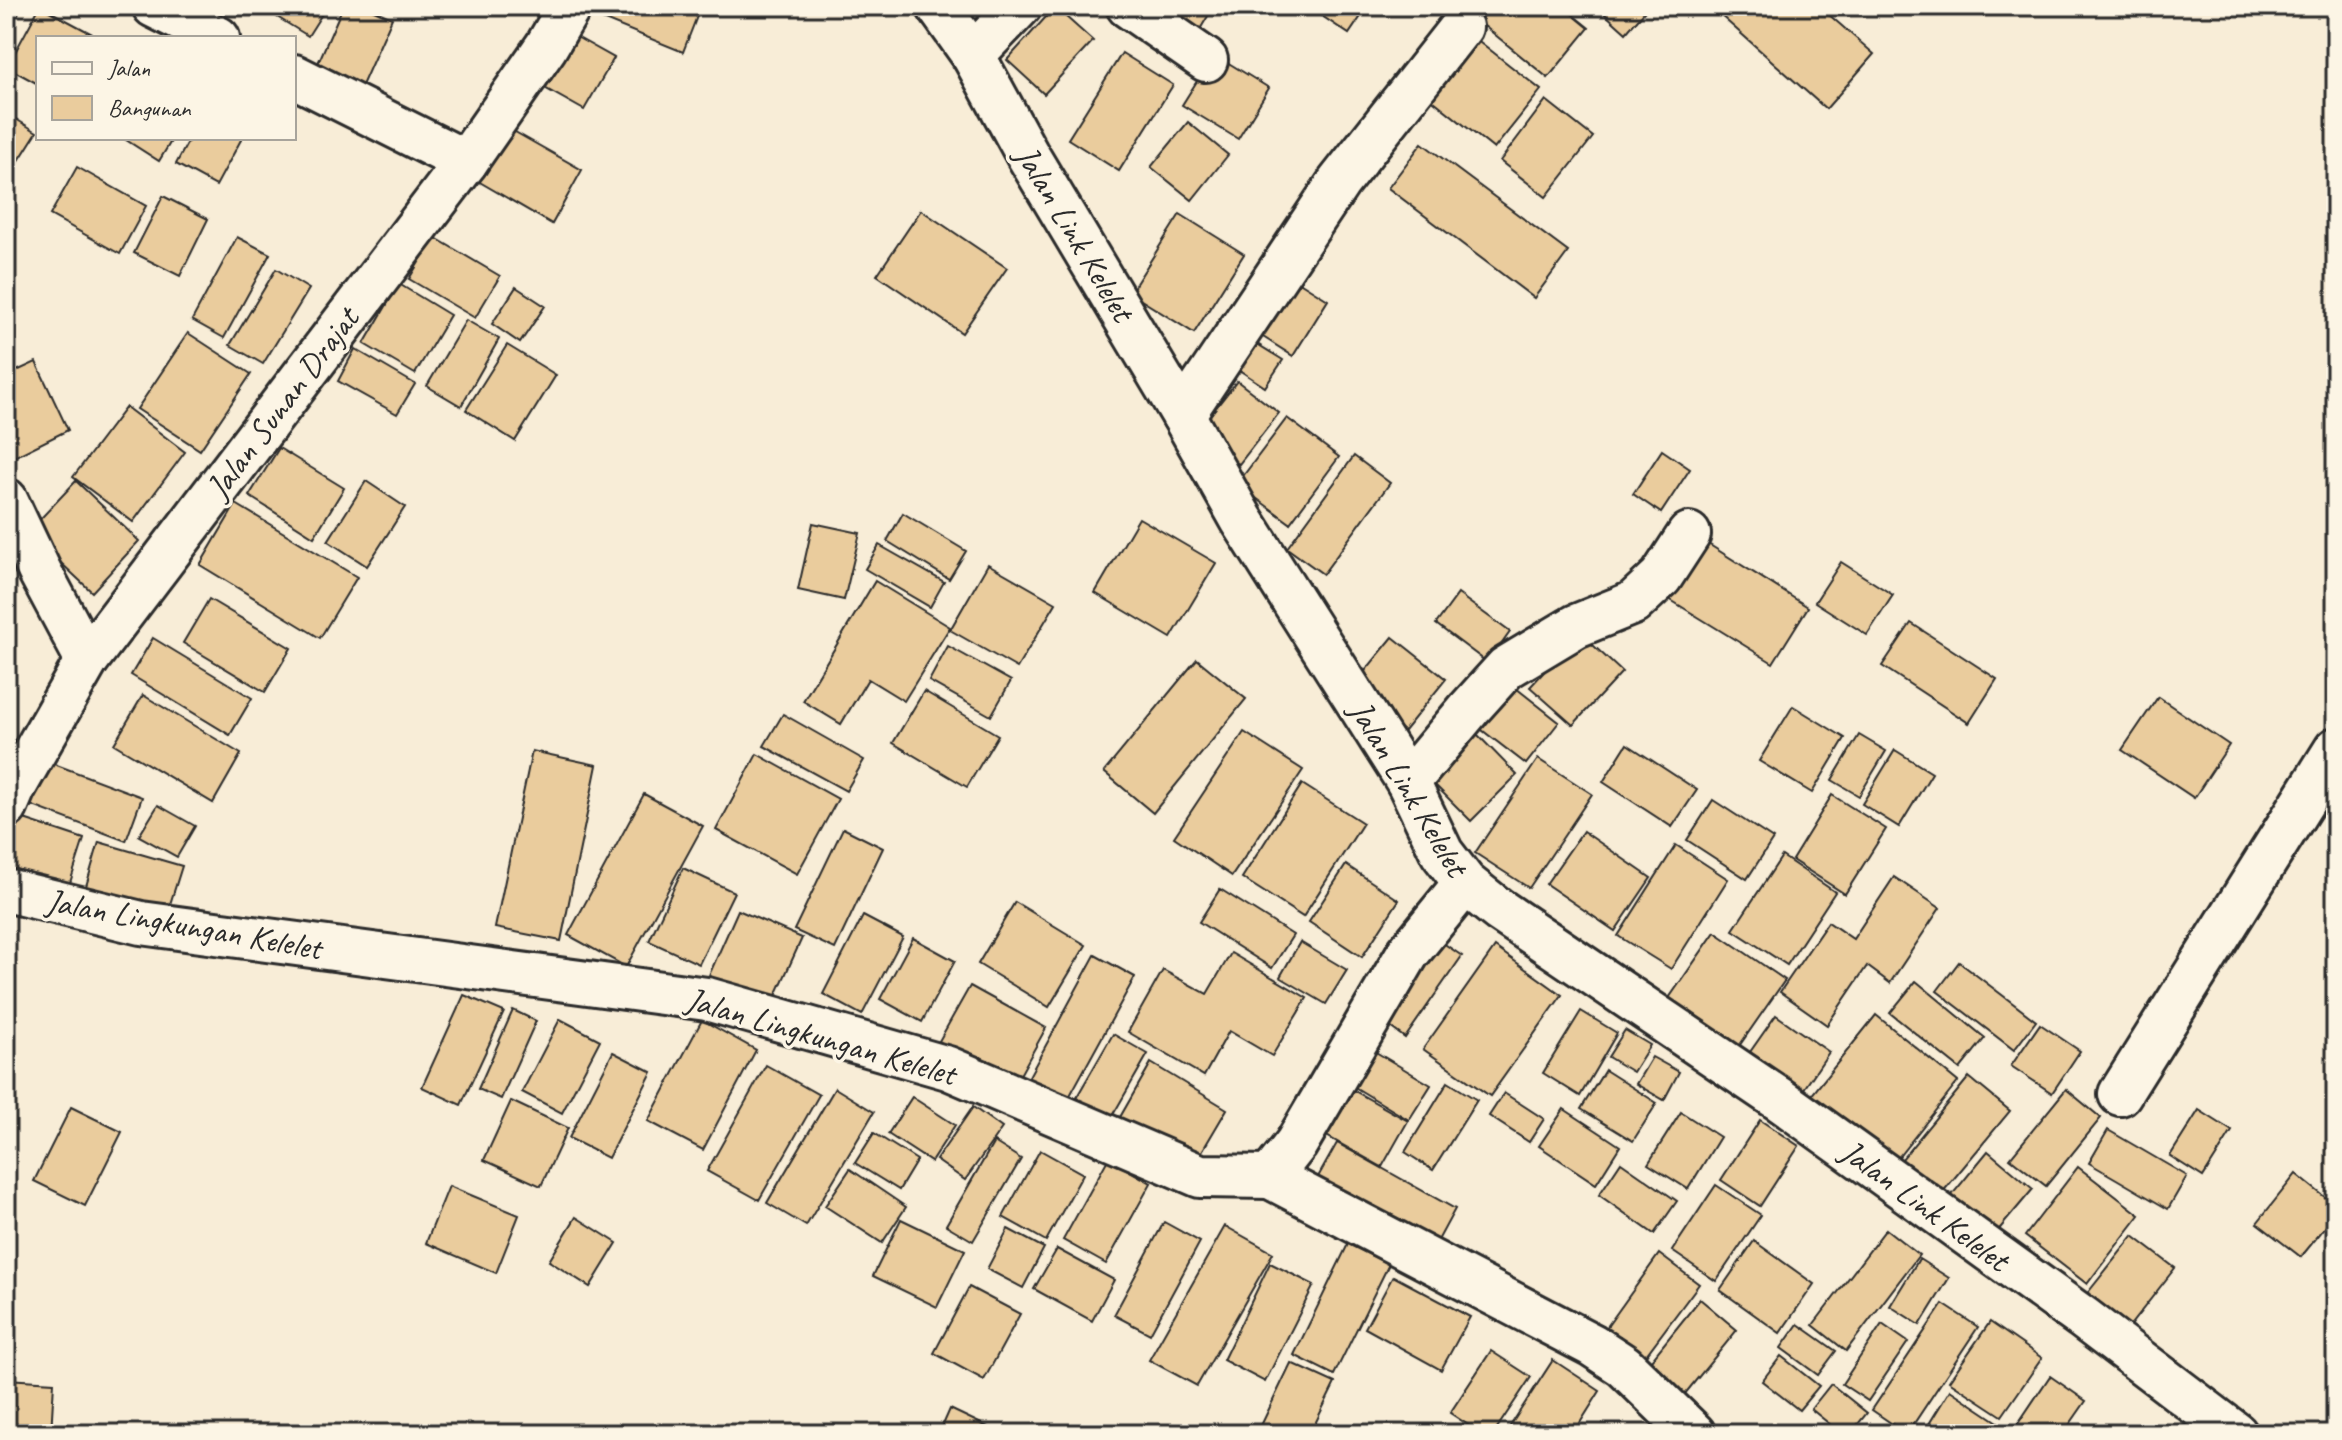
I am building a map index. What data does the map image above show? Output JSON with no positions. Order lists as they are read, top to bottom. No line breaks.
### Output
{"streets":{"street":["Jalan Link Kelelet","Jalan Sunan Drajat","Jalan Lingkungan Kelelet"]},"legend":["Jalan","Bangunan"]}
